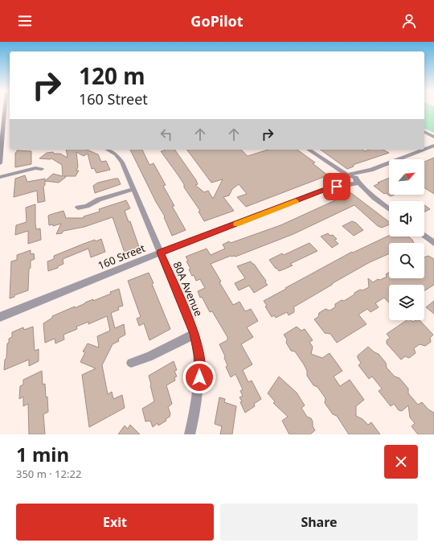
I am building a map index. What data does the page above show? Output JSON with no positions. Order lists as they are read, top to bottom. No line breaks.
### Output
{"streets":{"street":["160 Street","80A Avenue"]},"crossings":[["160 Street","80A Avenue"]],"north":"top right","page":{"header":"GoPilot","turn":["120 m","160 Street"],"heading":["1 min","350 m · 12:22"],"buttons":["Exit","Share"]}}
